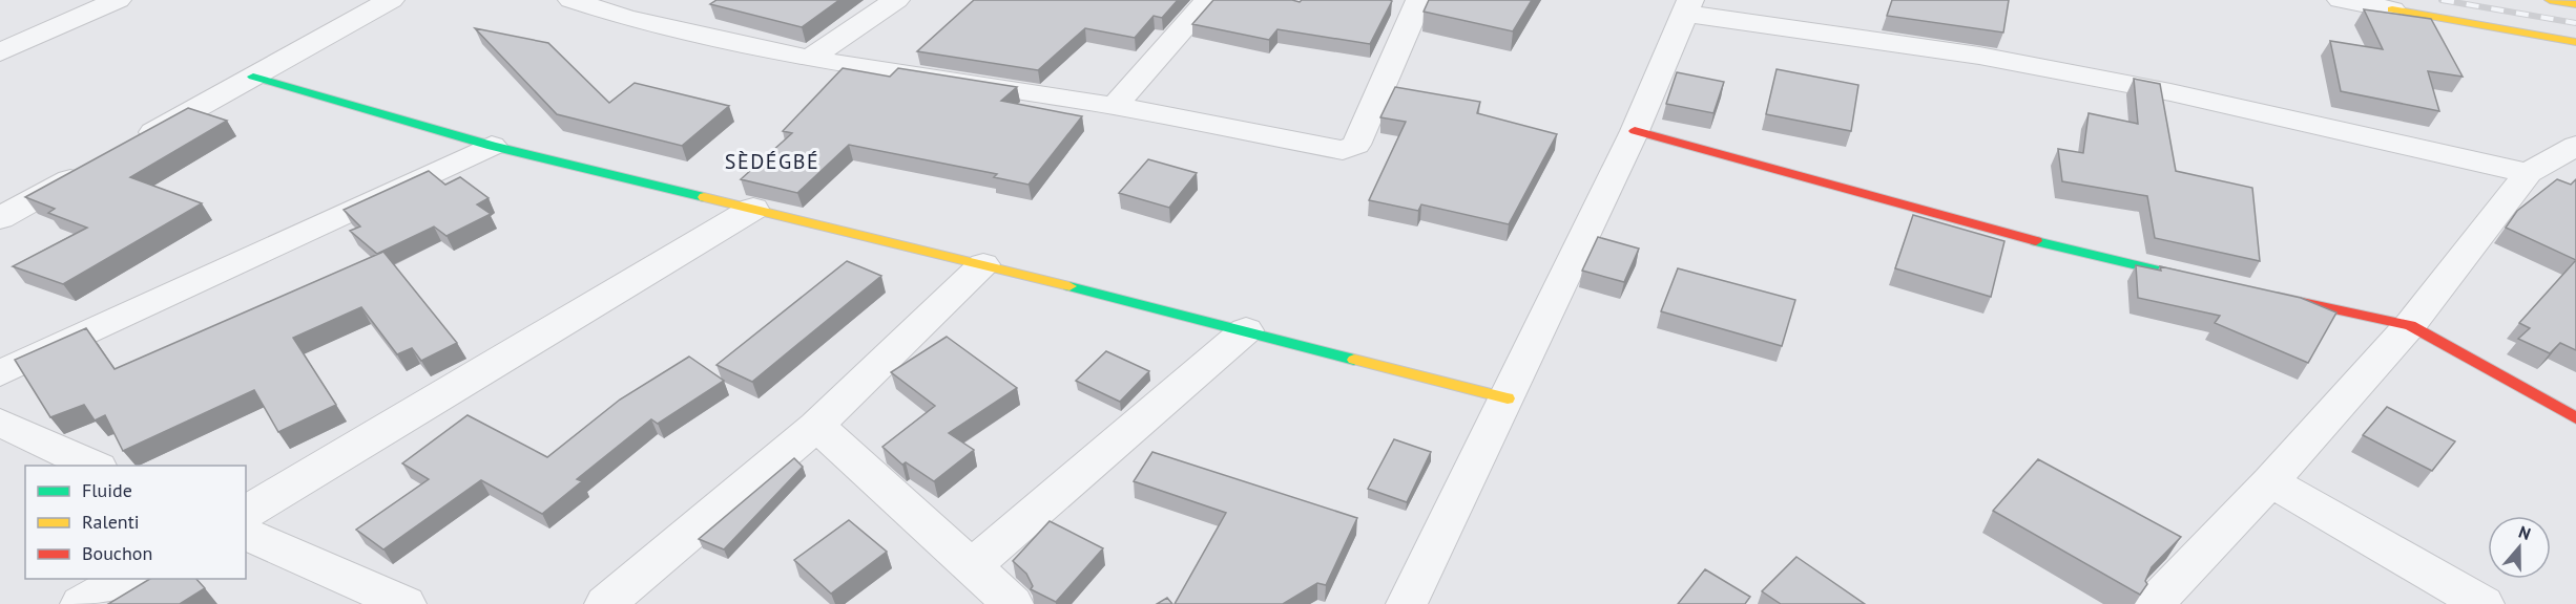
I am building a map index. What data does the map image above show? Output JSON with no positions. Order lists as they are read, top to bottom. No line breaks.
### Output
{"districts":["SÈDÉGBÉ"],"legend":["Fluide","Ralenti","Bouchon"],"north":"top"}
